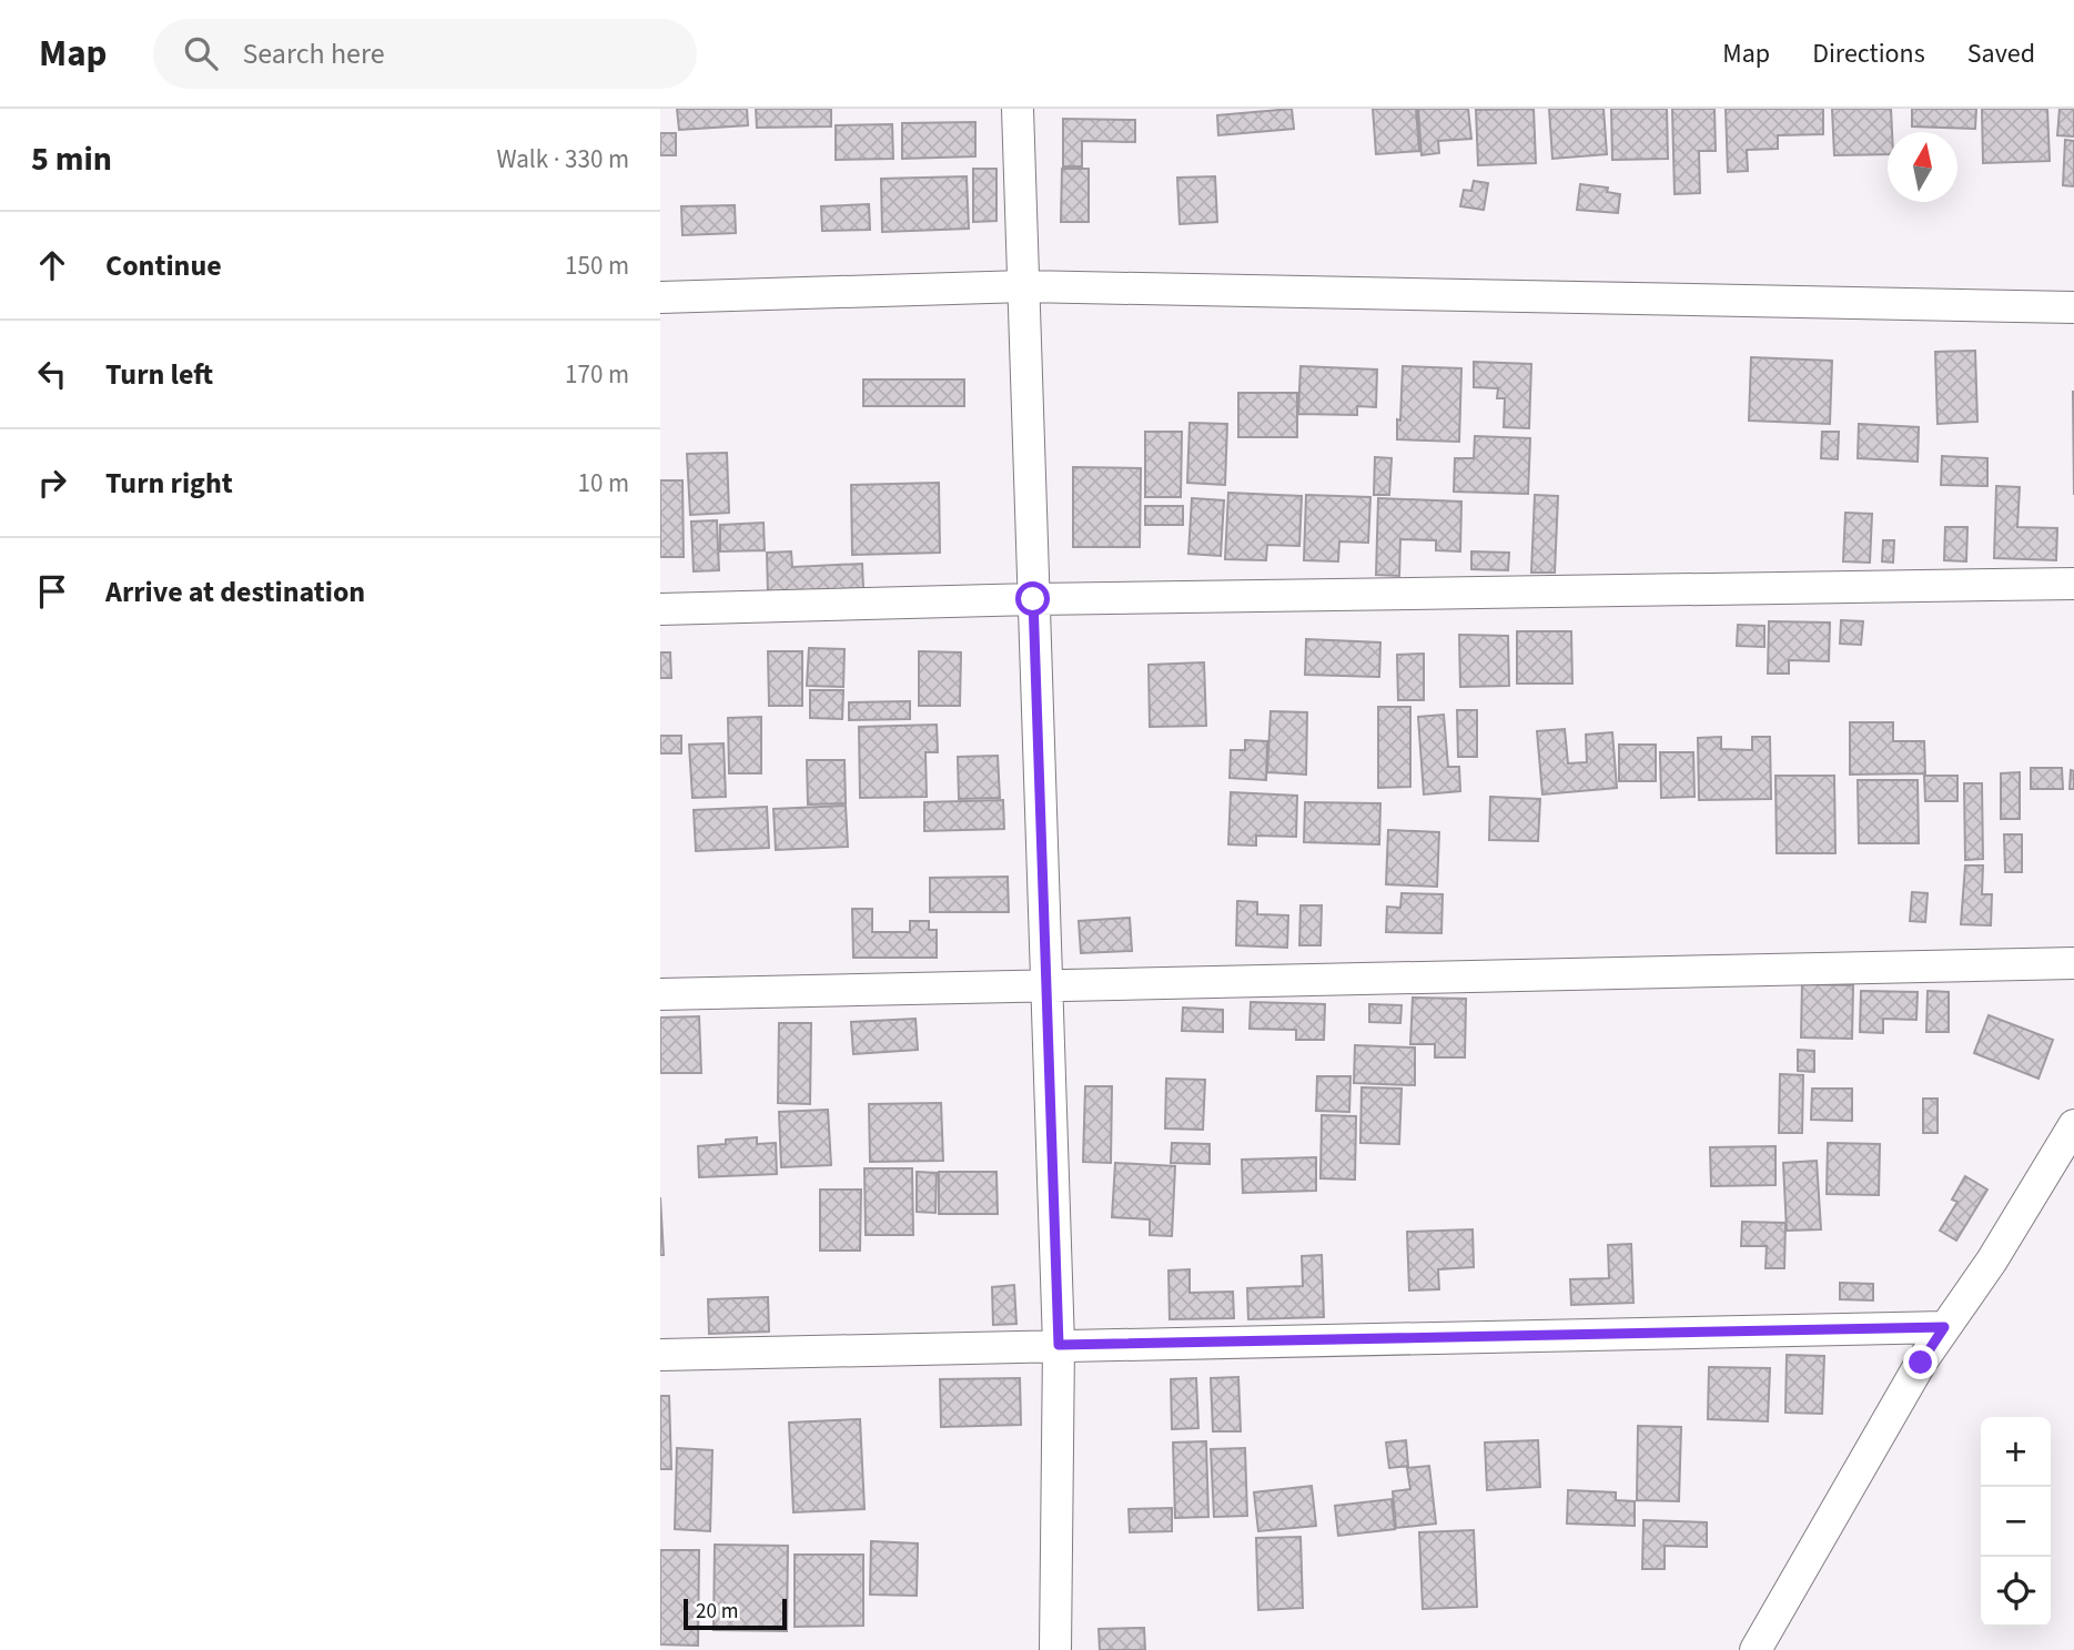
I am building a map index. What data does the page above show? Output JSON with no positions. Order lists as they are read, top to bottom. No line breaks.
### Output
{"scale_bar":"20 m","north":"top","page":{"header":"Map","search":"Search here","nav":["Map","Directions","Saved"],"heading":["5 min","Walk · 330 m"],"list":[["Continue","150 m"],["Turn left","170 m"],["Turn right","10 m"],"Arrive at destination"],"map_buttons":["+","−"],"scale":"20 m"}}
